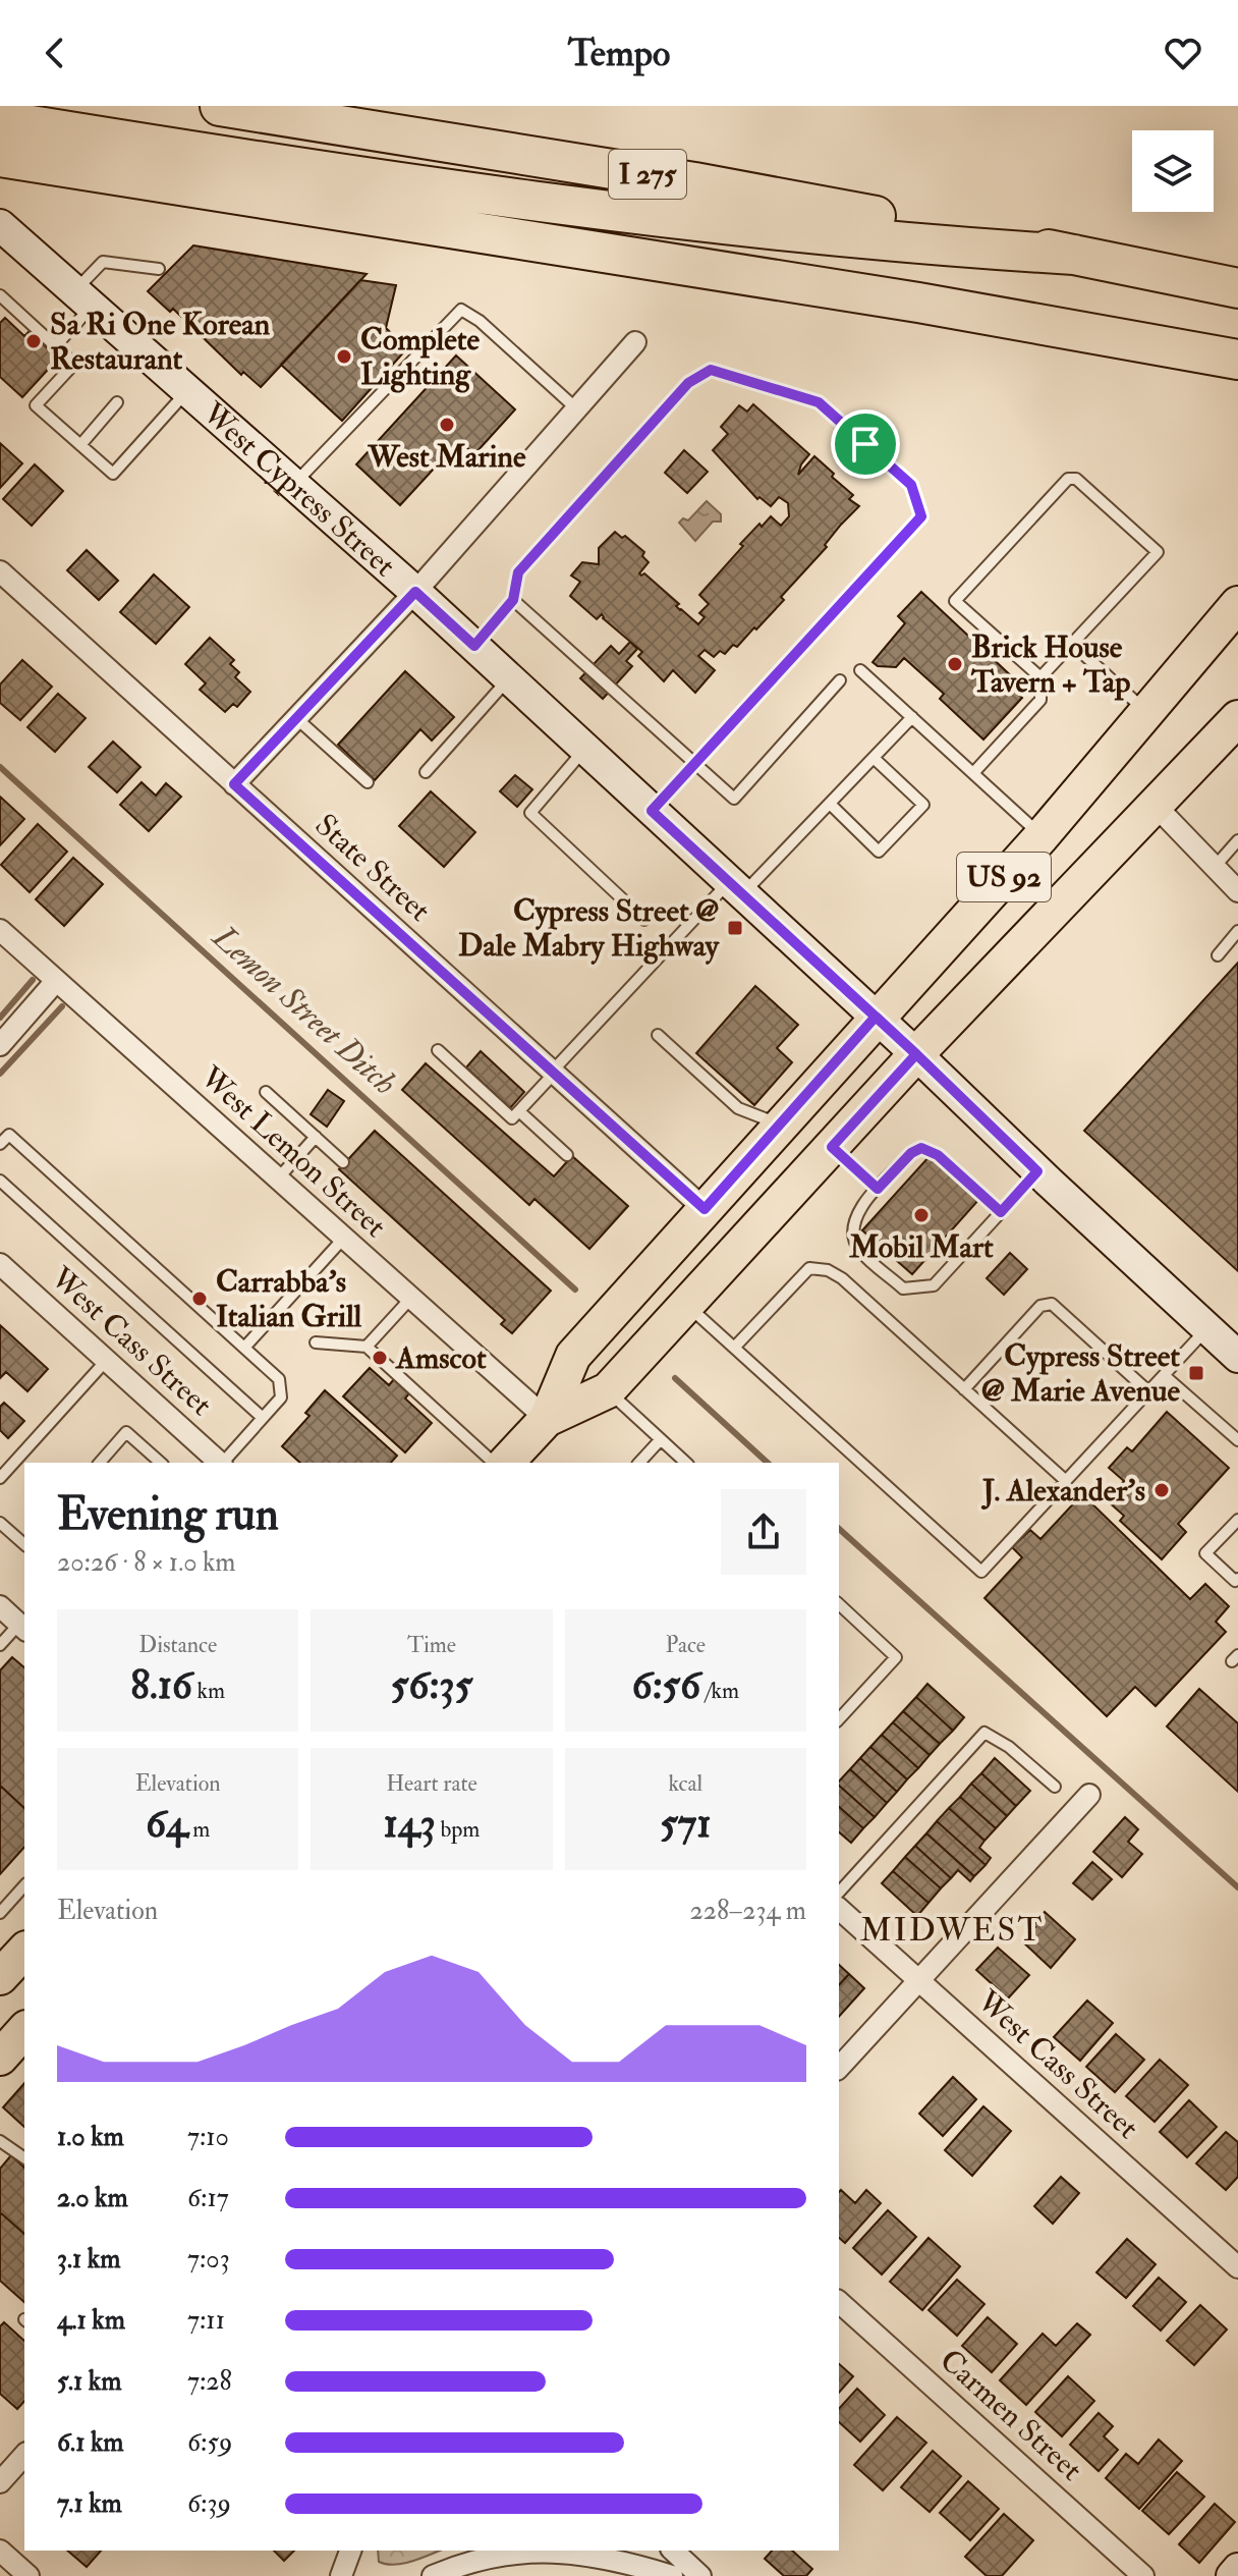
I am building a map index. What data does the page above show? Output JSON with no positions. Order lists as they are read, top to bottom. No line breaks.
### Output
{"streets":{"highway":["I 275"],"main road":["US 92"],"street":["West Cypress Street","State Street","West Lemon Street","West Cass Street","Carmen Street"]},"crossings":[["West Cypress Street","US 92"],["State Street","US 92"],["US 92","West Lemon Street"]],"districts":["MIDWEST"],"water":["Lemon Street Ditch"],"places":{"other":["Sa Ri One Korean Restaurant","Complete Lighting","West Marine","Brick House Tavern + Tap","Mobil Mart","Carrabba's Italian Grill","Amscot","J. Alexander's"],"transit":["Cypress Street @ Dale Mabry Highway","Cypress Street @ Marie Avenue"]},"page":{"header":"Tempo","heading":["Evening run","20:26 · 8 × 1.0 km"],"stats":[["Distance","8.16 km"],["Time","56:35"],["Pace","6:56 /km"],["Elevation","64 m"],["Heart rate","143 bpm"],["kcal","571"]],"chart":["Elevation","228–234 m"],"list":[{"name":"1.0 km","note":"7:10"},{"name":"2.0 km","note":"6:17"},{"name":"3.1 km","note":"7:03"},{"name":"4.1 km","note":"7:11"},{"name":"5.1 km","note":"7:28"},{"name":"6.1 km","note":"6:59"},{"name":"7.1 km","note":"6:39"}]}}
